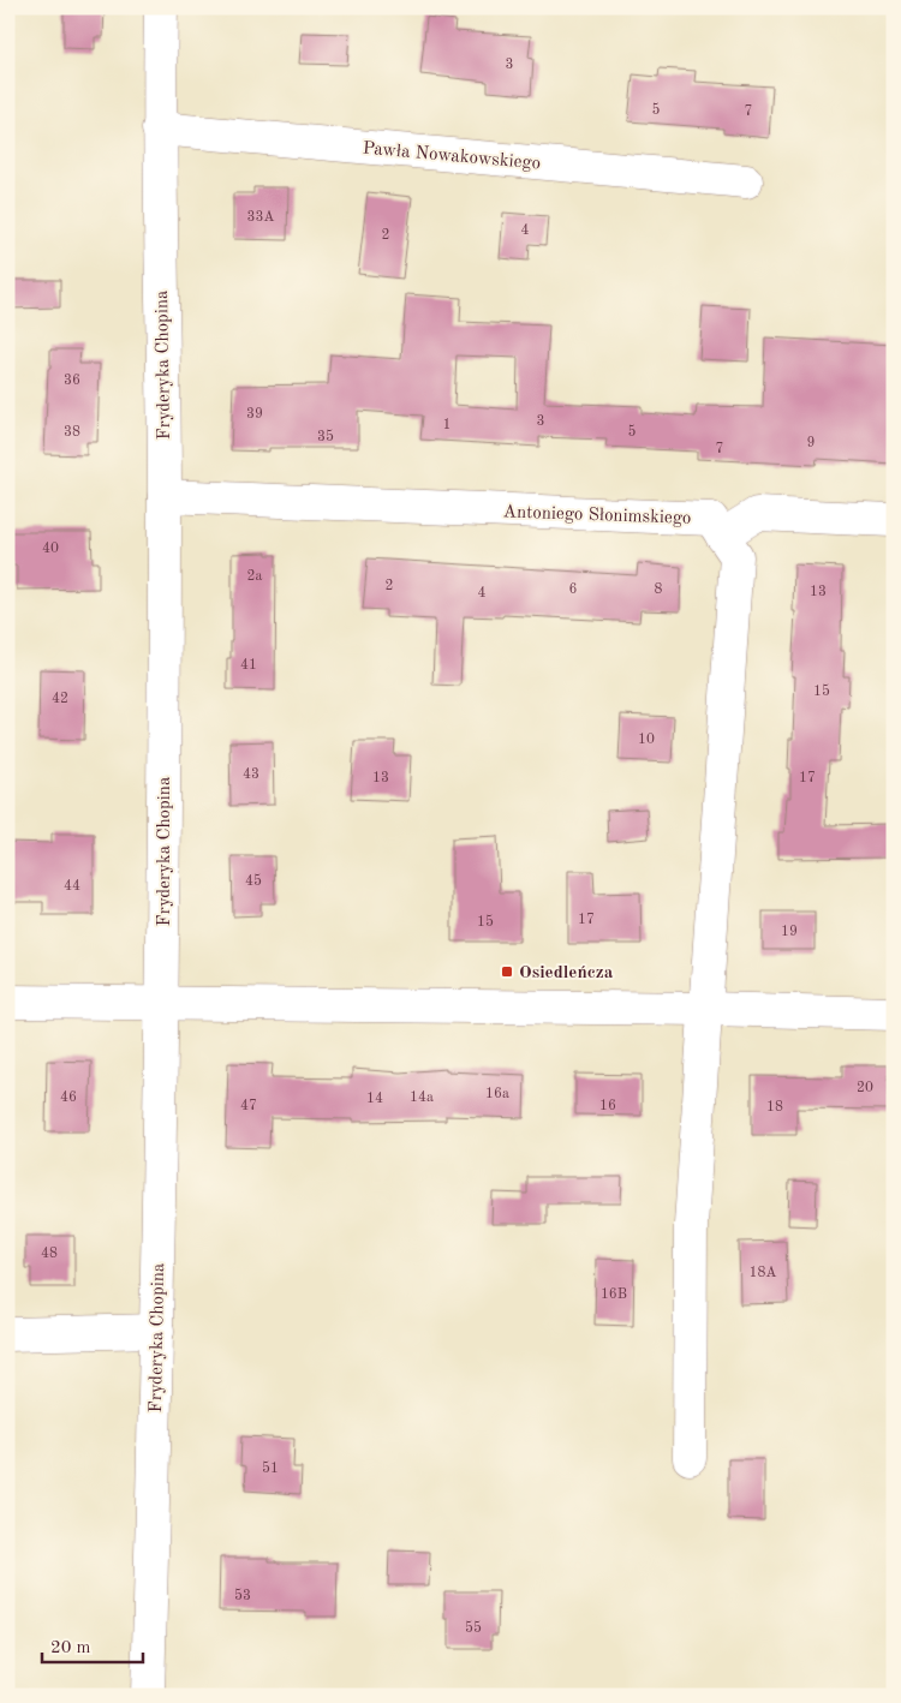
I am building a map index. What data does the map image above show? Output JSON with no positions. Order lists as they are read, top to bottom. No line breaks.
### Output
{"streets":{"street":["Pawła Nowakowskiego","Fryderyka Chopina","Antoniego Słonimskiego"]},"crossings":[["Pawła Nowakowskiego","Fryderyka Chopina"],["Fryderyka Chopina","Antoniego Słonimskiego"]],"places":{"transit":["Osiedleńcza"]},"house_numbers":["3","5","7","33A","4","2","36","39","3","1","38","5","35","9","7","40","2a","2","6","8","13","4","41","15","42","10","43","13","17","45","44","17","15","19","20","16a","46","14a","14","47","16","18","48","18A","16B","51","53","55"],"scale_bar":"20 m"}
